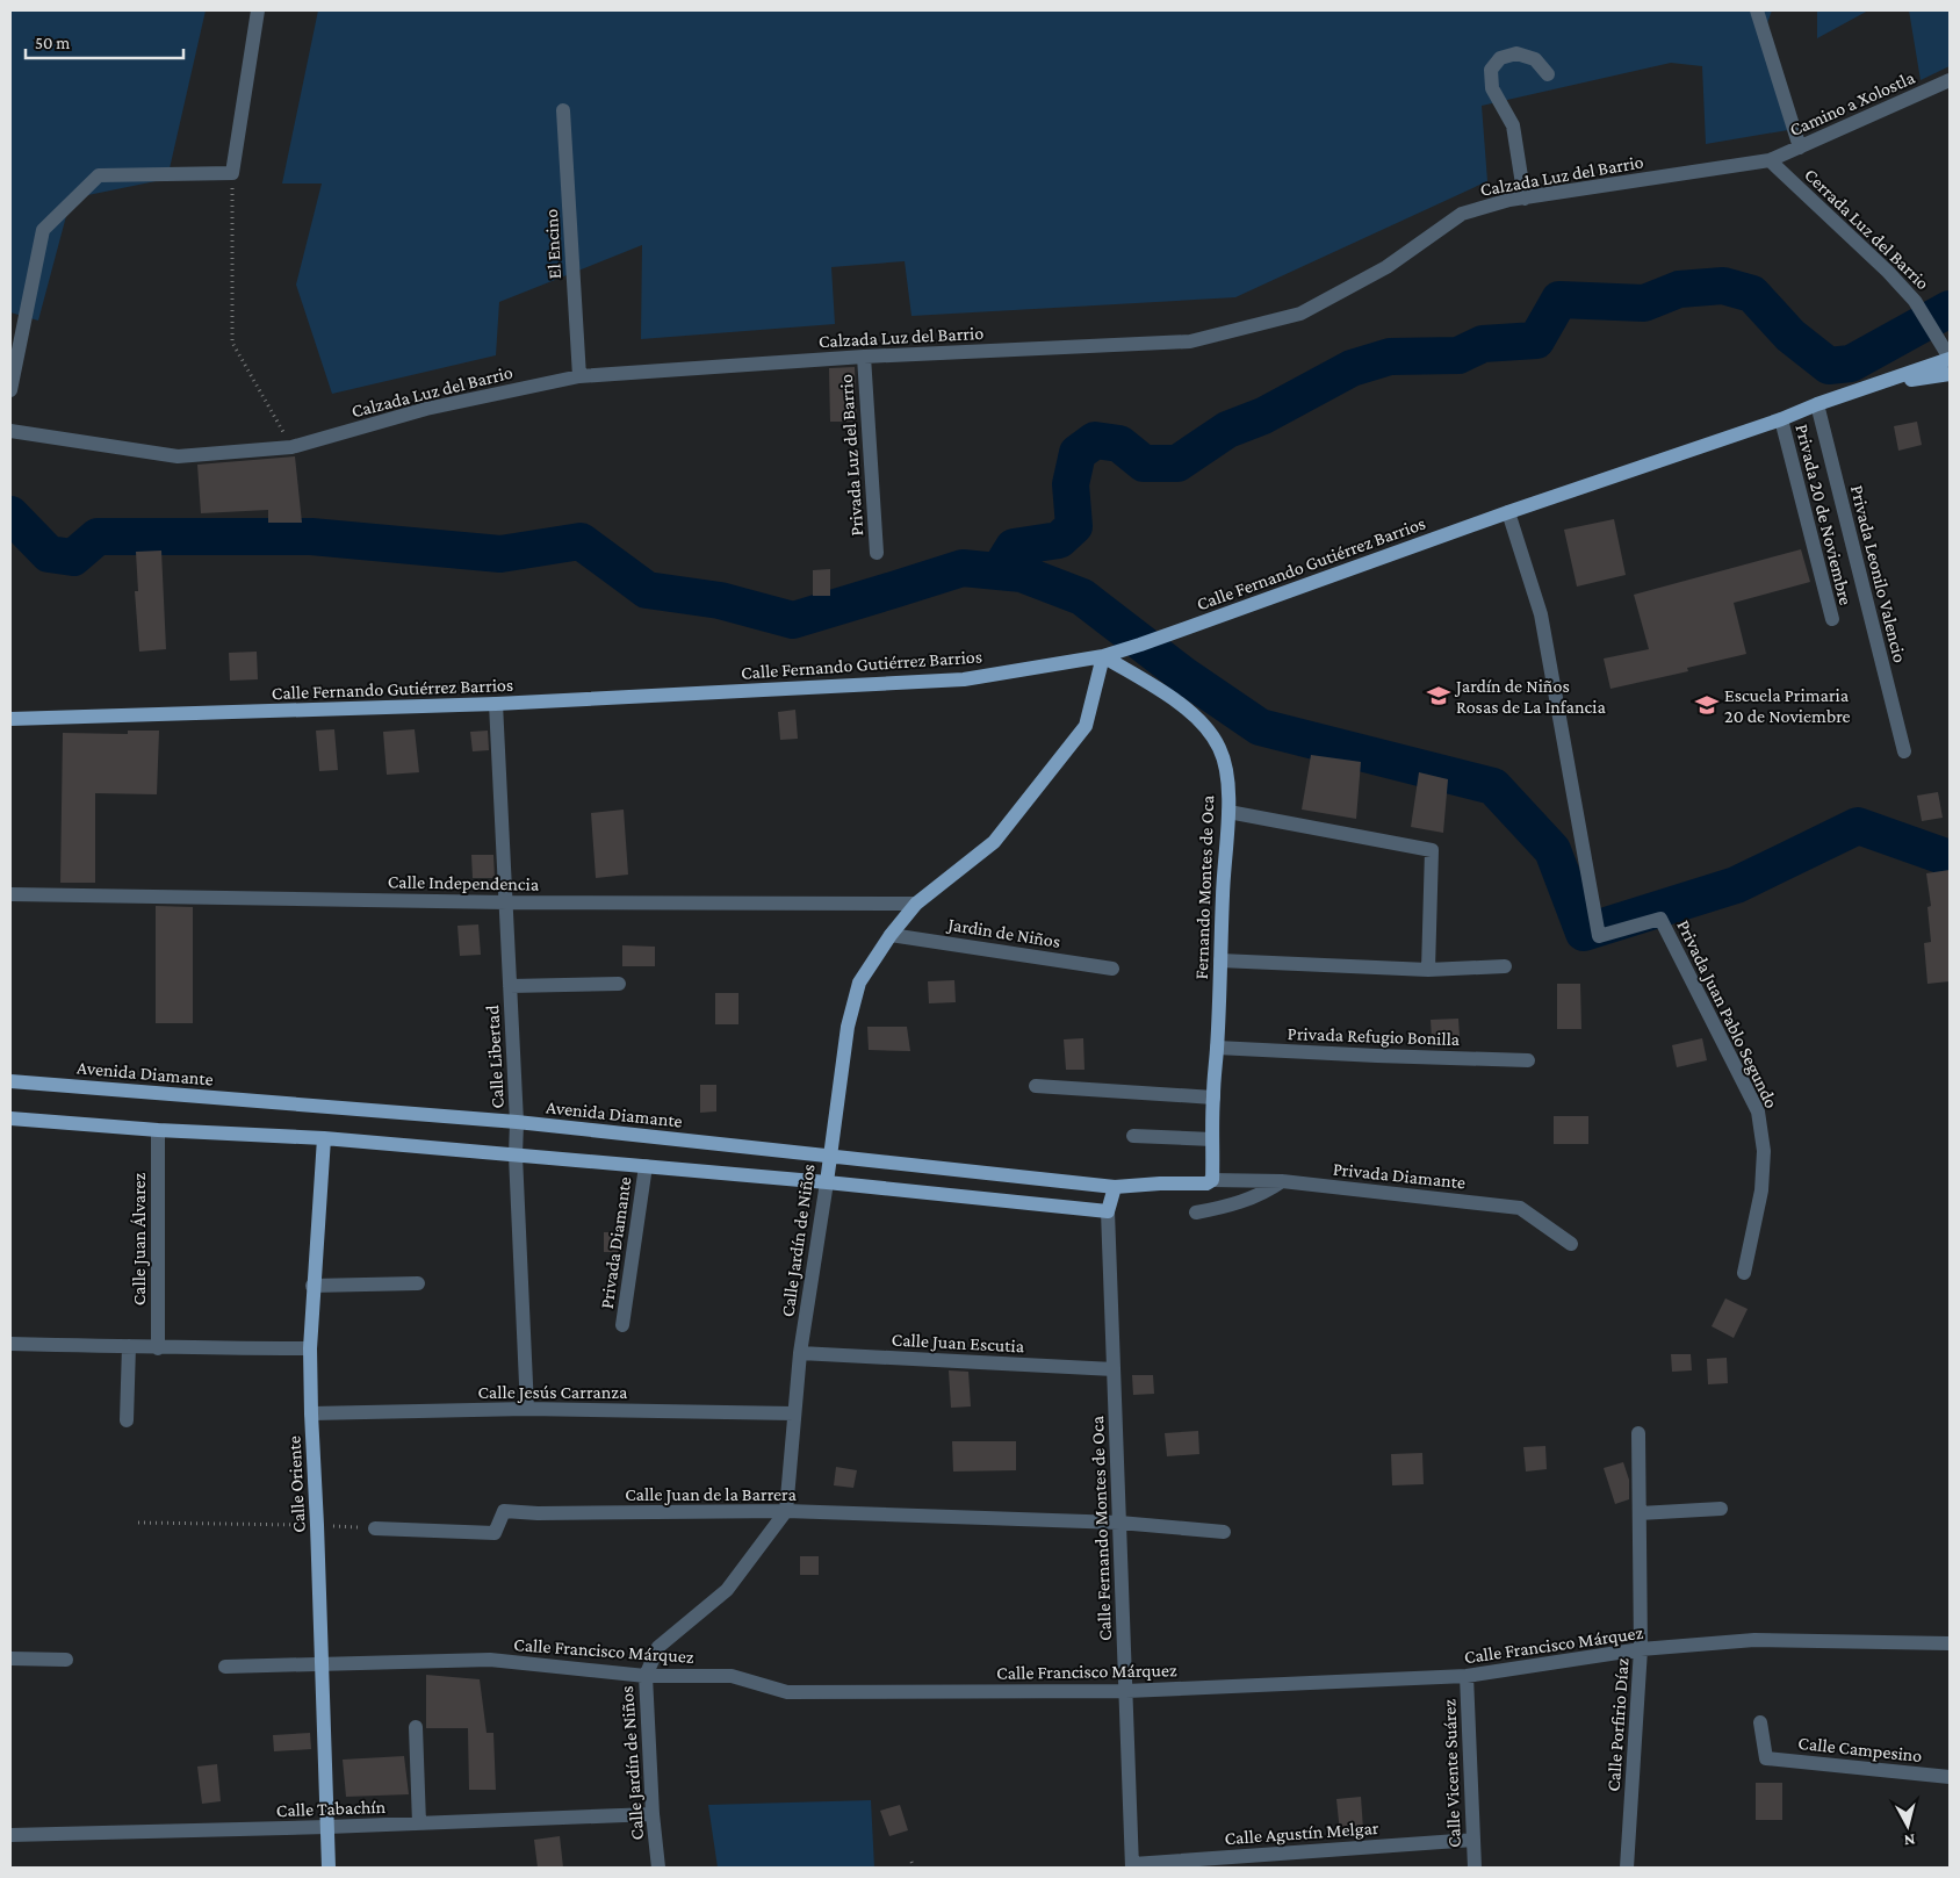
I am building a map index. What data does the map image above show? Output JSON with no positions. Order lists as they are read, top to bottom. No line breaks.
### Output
{"streets":{"main road":["Calle Fernando Gutiérrez Barrios","Fernando Montes de Oca","Avenida Diamante","Calle Jardín de Niños","Calle Oriente","Calle Fernando Montes de Oca"],"street":["Camino a Xolostla","Calzada Luz del Barrio","Cerrada Luz del Barrio","El Encino","Privada Luz del Barrio","Privada 20 de Noviembre","Privada Leonilo Valencio","Calle Independencia","Jardin de Niños","Privada Juan Pablo Segundo","Privada Refugio Bonilla","Calle Libertad","Privada Diamante","Calle Juan Álvarez","Calle Juan Escutia","Calle Jesús Carranza","Calle Juan de la Barrera","Calle Francisco Márquez","Calle Porfirio Díaz","Calle Campesino","Calle Vicente Suárez","Calle Tabachín","Calle Agustín Melgar"]},"crossings":[["Camino a Xolostla","Calzada Luz del Barrio"],["Camino a Xolostla","Cerrada Luz del Barrio"],["Calzada Luz del Barrio","Cerrada Luz del Barrio"],["Calzada Luz del Barrio","El Encino"],["Calzada Luz del Barrio","Privada Luz del Barrio"],["Cerrada Luz del Barrio","Calle Fernando Gutiérrez Barrios"],["Privada 20 de Noviembre","Calle Fernando Gutiérrez Barrios"],["Calle Fernando Gutiérrez Barrios","Privada Leonilo Valencio"],["Calle Fernando Gutiérrez Barrios","Fernando Montes de Oca"],["Calle Fernando Gutiérrez Barrios","Privada Juan Pablo Segundo"],["Calle Fernando Gutiérrez Barrios","Calle Libertad"],["Calle Fernando Gutiérrez Barrios","Calle Jardín de Niños"],["Calle Independencia","Calle Libertad"],["Calle Independencia","Calle Jardín de Niños"],["Fernando Montes de Oca","Privada Refugio Bonilla"],["Fernando Montes de Oca","Avenida Diamante"],["Fernando Montes de Oca","Privada Diamante"],["Fernando Montes de Oca","Calle Jardín de Niños"],["Jardin de Niños","Calle Jardín de Niños"],["Calle Libertad","Avenida Diamante"],["Calle Libertad","Calle Jesús Carranza"],["Avenida Diamante","Privada Diamante"],["Avenida Diamante","Calle Jardín de Niños"],["Avenida Diamante","Calle Fernando Montes de Oca"],["Calle Jardín de Niños","Calle Juan Escutia"],["Calle Jardín de Niños","Calle Jesús Carranza"],["Calle Jardín de Niños","Calle Juan de la Barrera"],["Calle Jardín de Niños","Calle Francisco Márquez"],["Calle Jardín de Niños","Calle Tabachín"],["Calle Juan Escutia","Calle Fernando Montes de Oca"],["Calle Jesús Carranza","Calle Oriente"],["Calle Oriente","Calle Francisco Márquez"],["Calle Oriente","Calle Tabachín"],["Calle Juan de la Barrera","Calle Fernando Montes de Oca"],["Calle Fernando Montes de Oca","Calle Francisco Márquez"],["Calle Fernando Montes de Oca","Calle Agustín Melgar"],["Calle Francisco Márquez","Calle Porfirio Díaz"],["Calle Francisco Márquez","Calle Vicente Suárez"],["Calle Vicente Suárez","Calle Agustín Melgar"]],"places":{"school or university":["Jardín de Niños Rosas de La Infancia","Escuela Primaria 20 de Noviembre"]},"scale_bar":"50 m","north":"bottom"}
